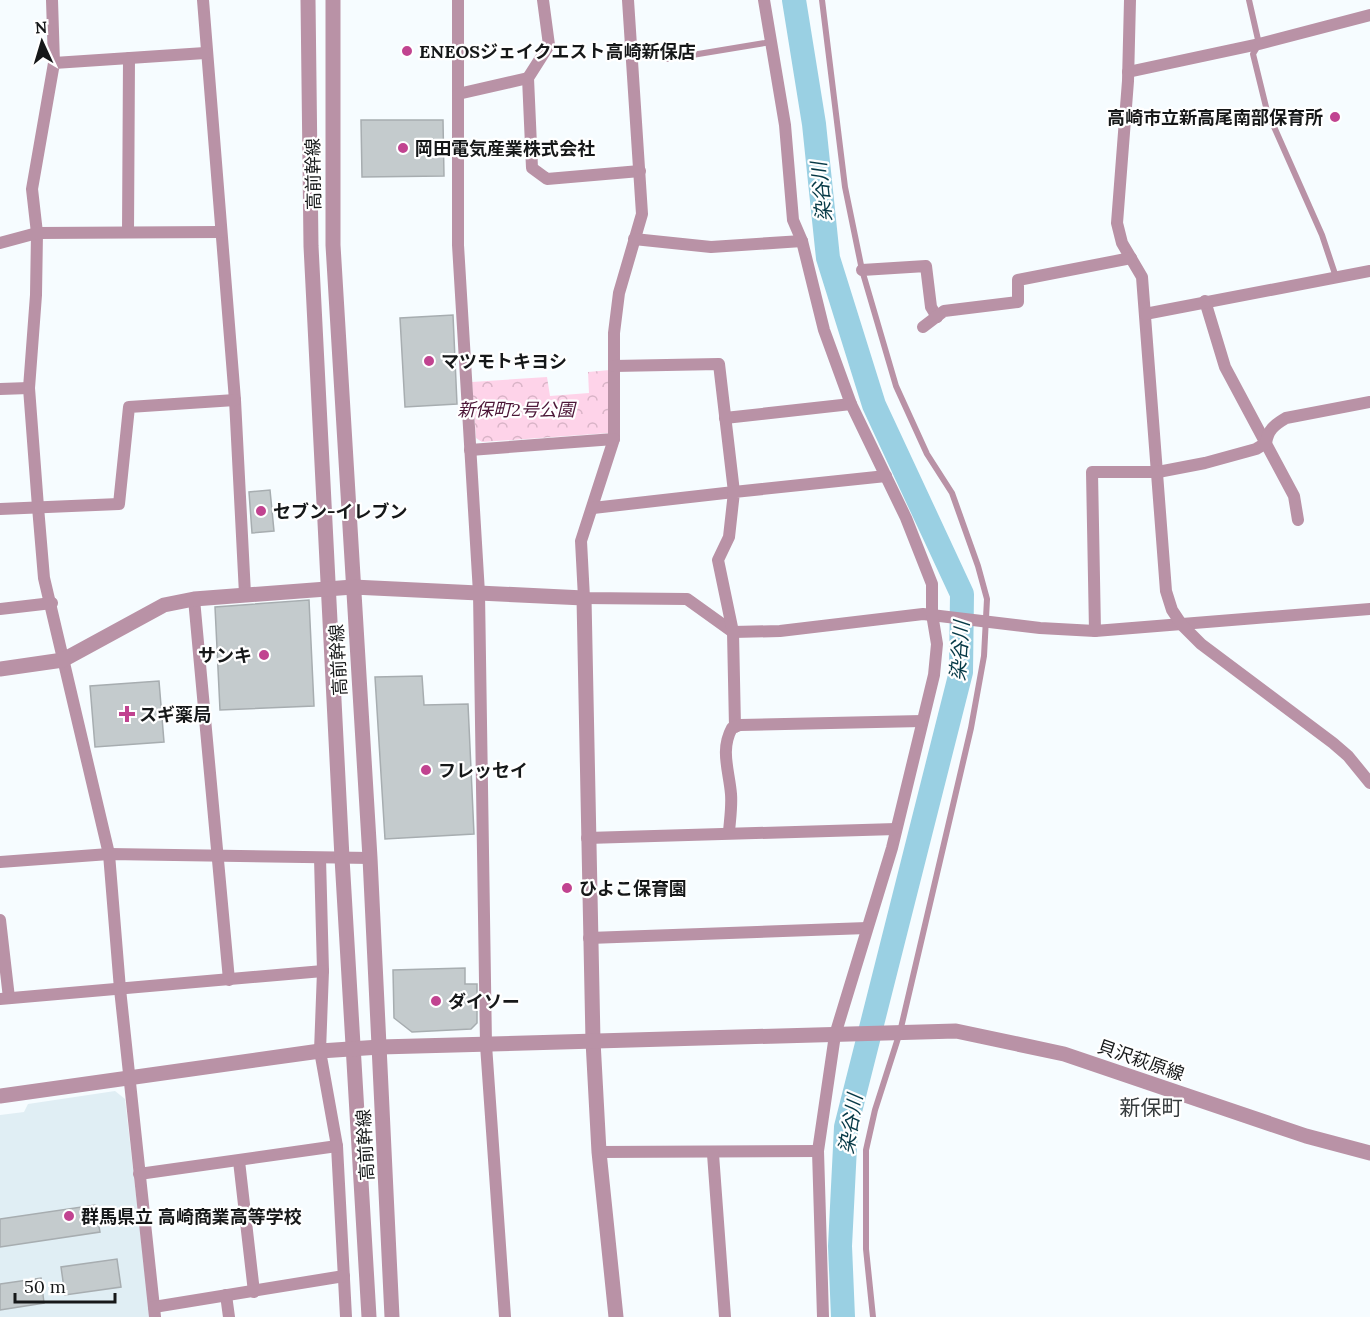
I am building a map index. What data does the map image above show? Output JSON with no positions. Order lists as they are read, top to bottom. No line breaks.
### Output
{"streets":{"street":["高前幹線","貝沢萩原線"]},"crossings":[["高前幹線","貝沢萩原線"]],"districts":["新保町"],"water":["染谷川"],"parks":["新保町2号公園"],"places":{"other":["ENEOSジェイクエスト高崎新保店","高崎市立新高尾南部保育所","岡田電気産業株式会社","マツモトキヨシ","セブン-イレブン","サンキ","フレッセイ","ひよこ保育園","ダイソー","群馬県立 高崎商業高等学校"],"health":["スギ薬局"]},"scale_bar":"50 m","north":"top"}
